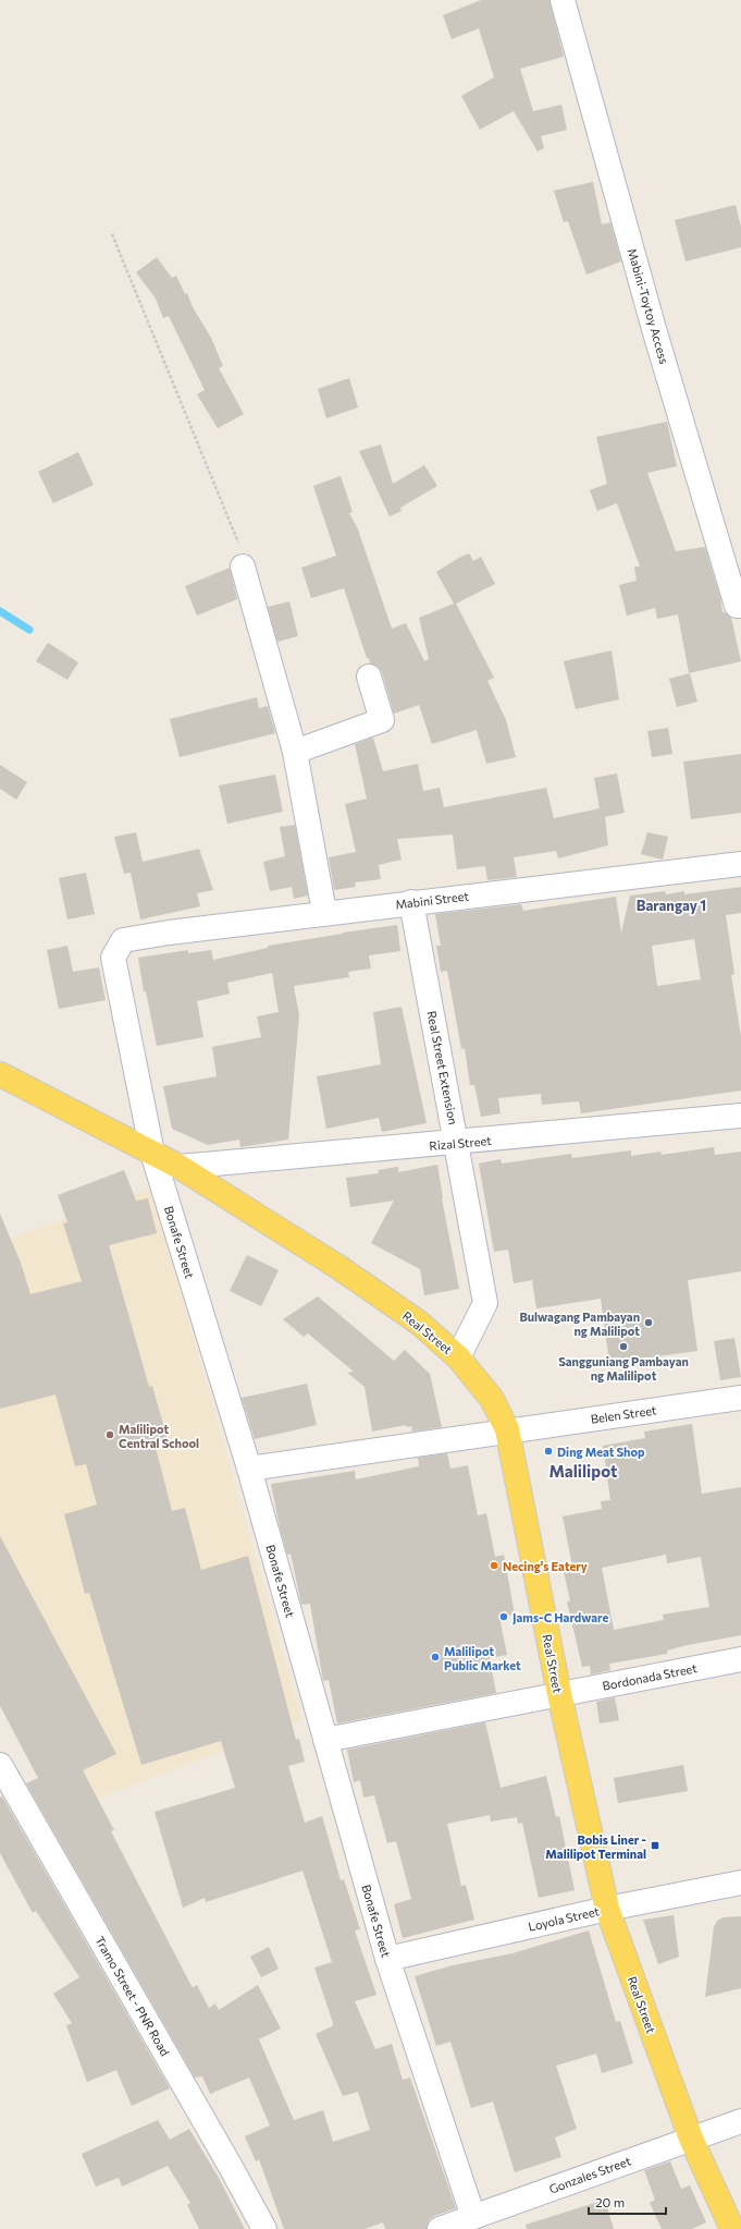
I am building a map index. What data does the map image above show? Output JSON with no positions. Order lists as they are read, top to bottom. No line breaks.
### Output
{"streets":{"main road":["Real Street"],"street":["Mabini-Toytoy Access","Mabini Street","Real Street Extension","Rizal Street","Bonafe Street","Belen Street","Bordonada Street","Loyola Street","Tramo Street - PNR Road","Gonzales Street"]},"crossings":[["Mabini Street","Real Street Extension"],["Mabini Street","Bonafe Street"],["Real Street Extension","Rizal Street"],["Real Street Extension","Real Street"],["Rizal Street","Real Street"],["Bonafe Street","Real Street"],["Bonafe Street","Belen Street"],["Bonafe Street","Bordonada Street"],["Bonafe Street","Loyola Street"],["Bonafe Street","Gonzales Street"],["Real Street","Belen Street"],["Real Street","Bordonada Street"],["Real Street","Loyola Street"],["Real Street","Gonzales Street"]],"districts":["Barangay 1","Malilipot"],"places":{"other":["Bulwagang Pambayan ng Malilipot","Sangguniang Pambayan ng Malilipot","Malilipot Central School","Ding Meat Shop","Necing's Eatery","Jams-C Hardware","Malilipot Public Market"],"transit":["Bobis Liner - Malilipot Terminal"]},"scale_bar":"20 m"}
